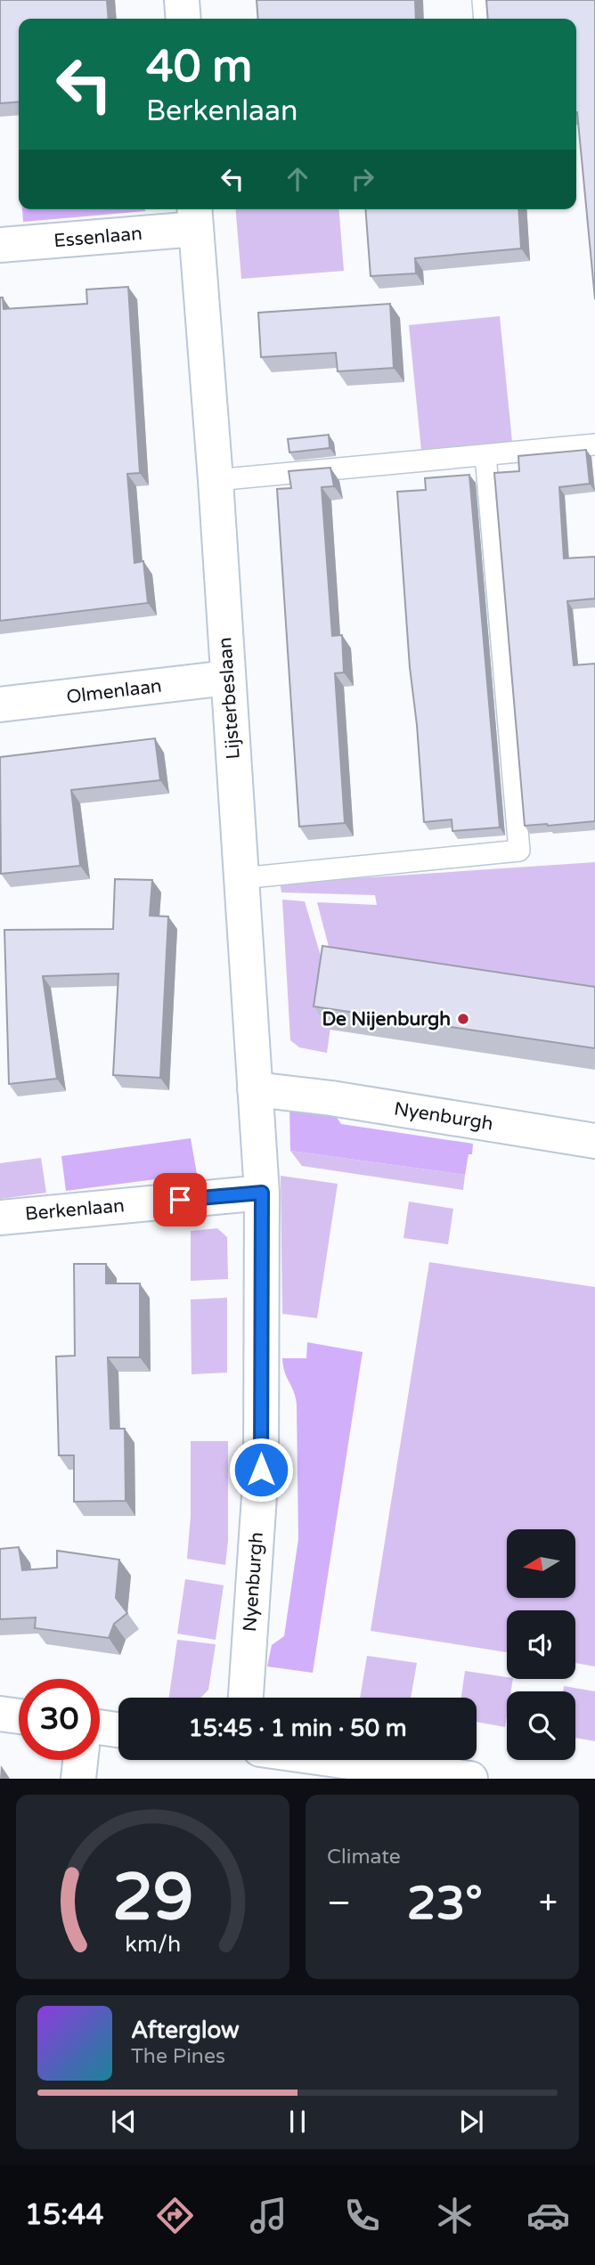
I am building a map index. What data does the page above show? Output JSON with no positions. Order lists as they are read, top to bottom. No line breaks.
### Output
{"streets":{"street":["Essenlaan","Olmenlaan","Lijsterbeslaan","Nyenburgh","Berkenlaan"]},"crossings":[["Essenlaan","Lijsterbeslaan"],["Olmenlaan","Lijsterbeslaan"],["Lijsterbeslaan","Nyenburgh"],["Lijsterbeslaan","Berkenlaan"],["Nyenburgh","Berkenlaan"]],"places":["De Nijenburgh"],"north":"left","page":{"turn":["40 m","Berkenlaan"],"limit":"30","trip":"15:45 · 1 min · 50 m","tile":"Climate","heat":["−","23°","+"],"song":["Afterglow","The Pines"],"tabs":"15:44","gauge":["29","km/h"]}}
